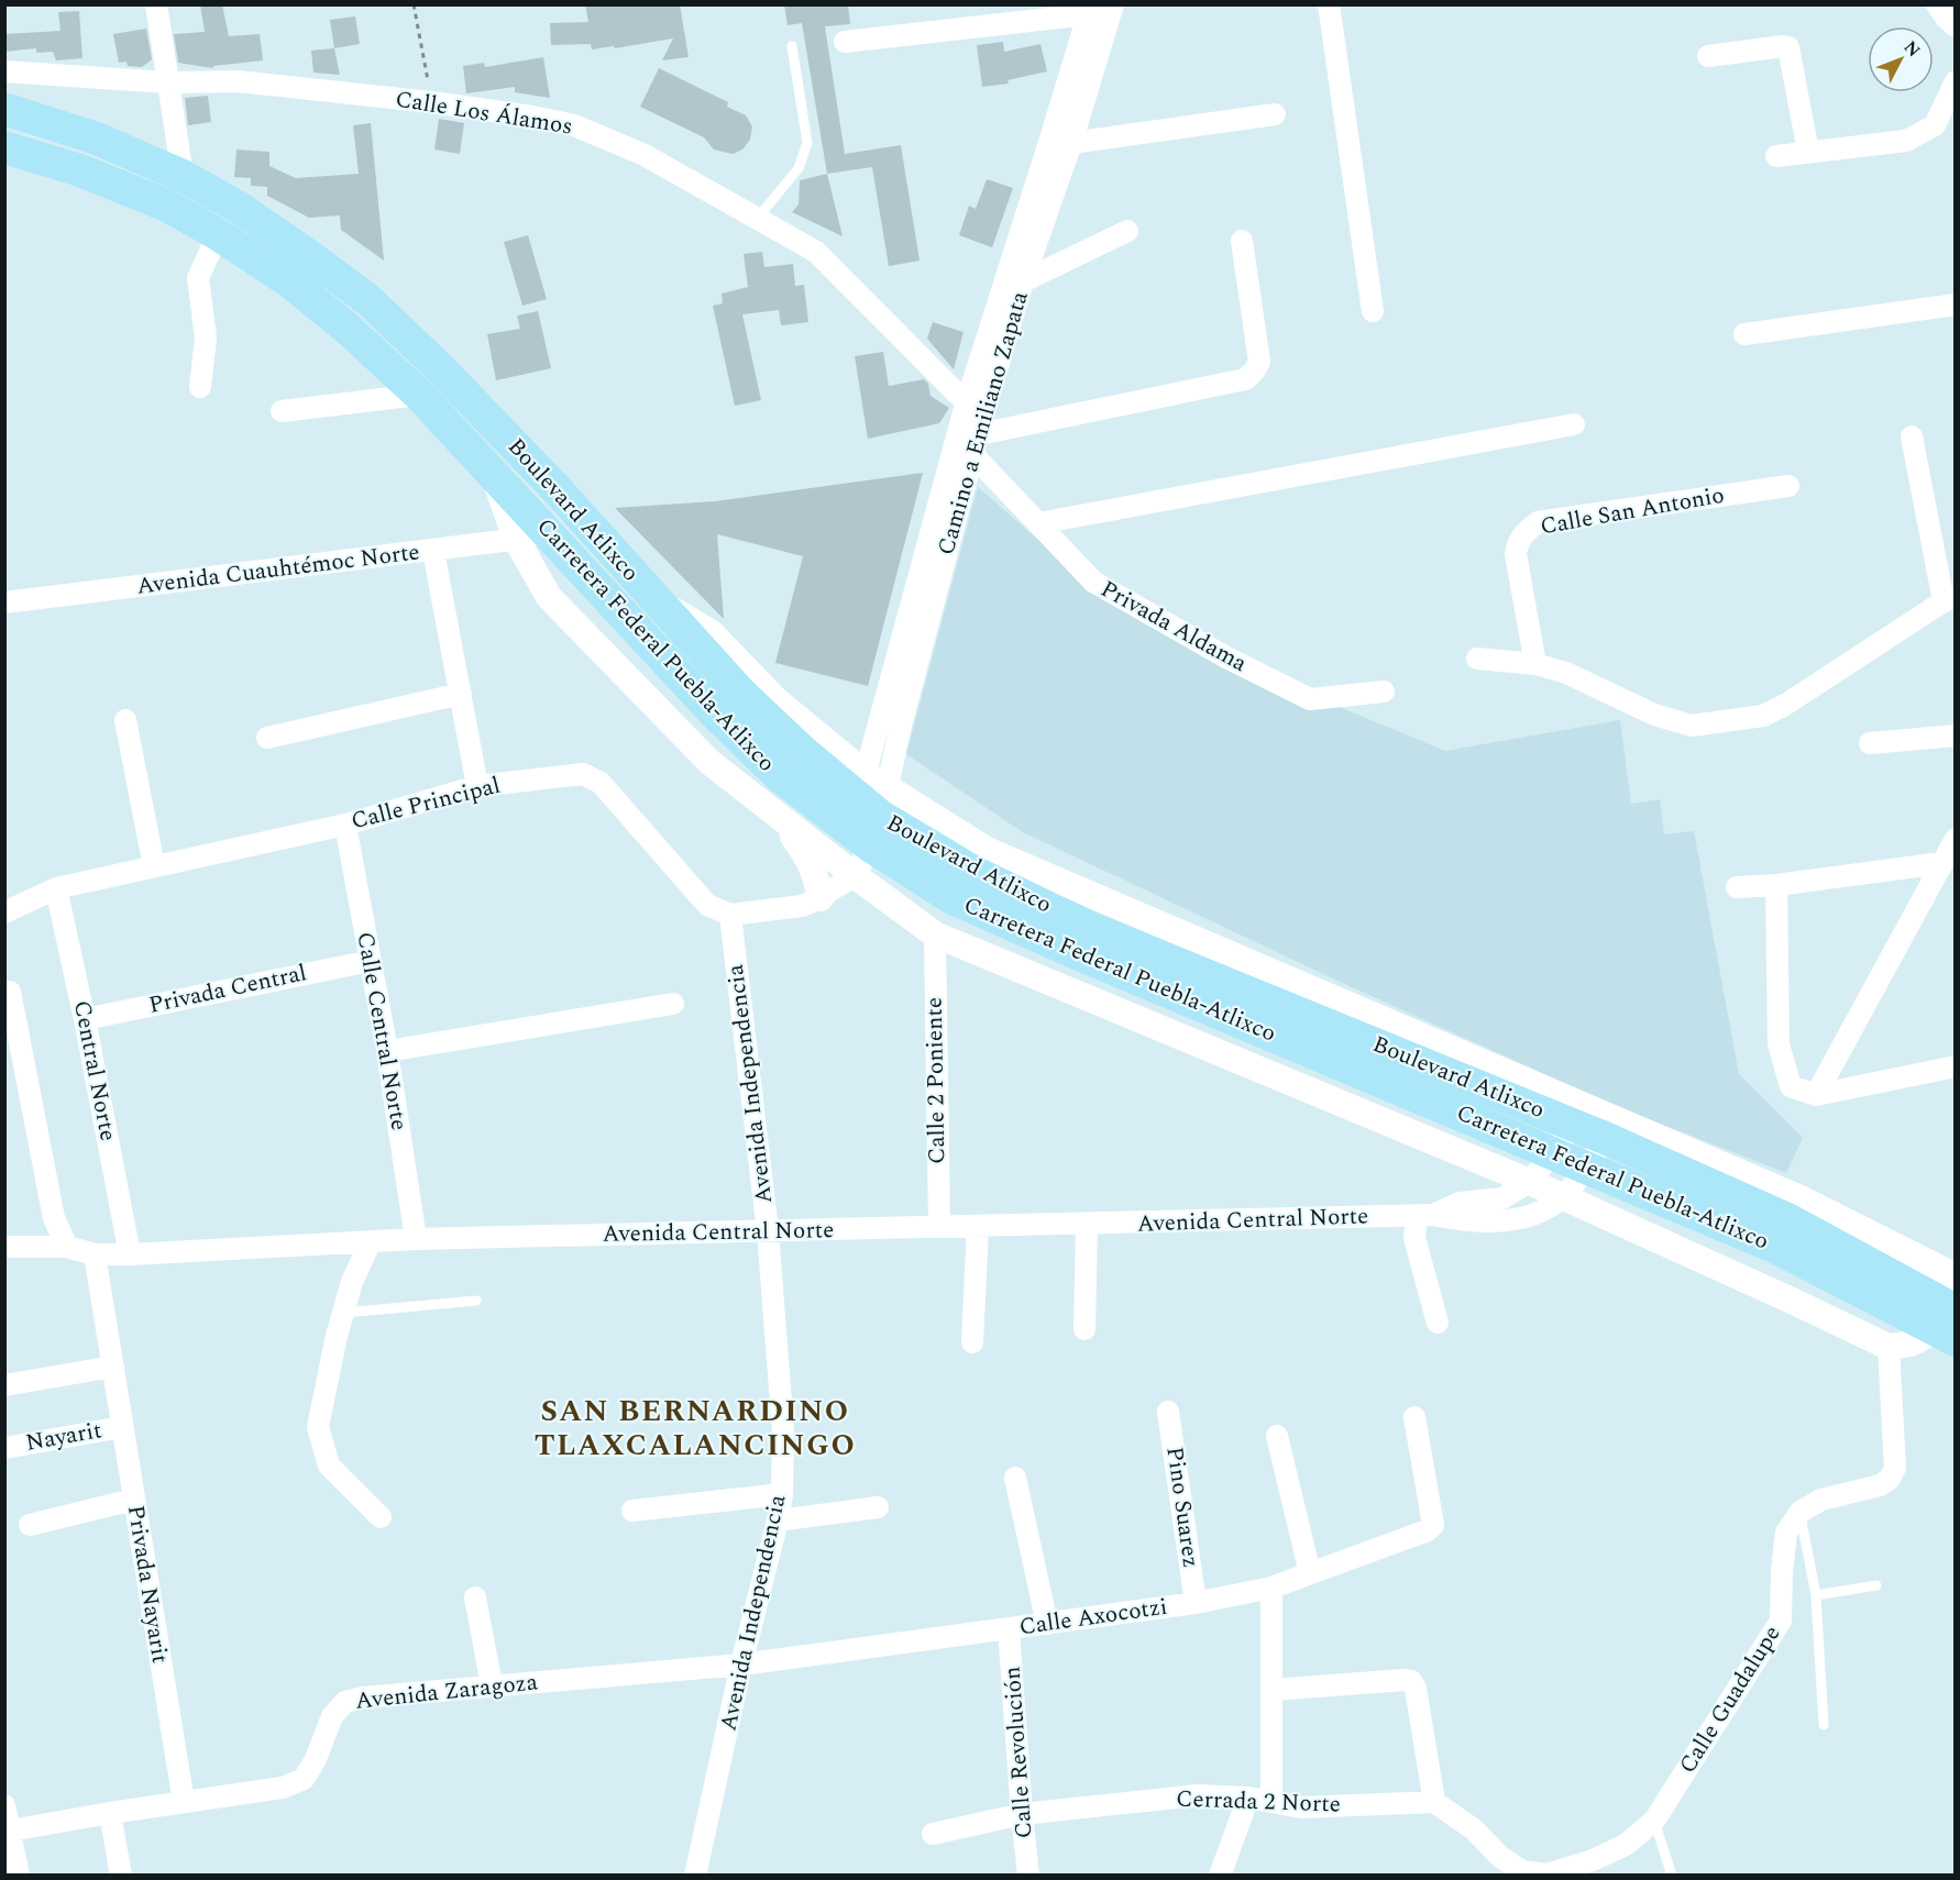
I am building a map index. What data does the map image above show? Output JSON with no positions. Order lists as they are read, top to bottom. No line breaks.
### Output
{"streets":{"main road":["Boulevard Atlixco","Carretera Federal Puebla-Atlixco"],"street":["Calle Los Álamos","Camino a Emiliano Zapata","Calle San Antonio","Avenida Cuauhtémoc Norte","Privada Aldama","Calle Principal","Privada Central","Calle Central Norte","Central Norte","Calle 2 Poniente","Avenida Independencia","Avenida Central Norte","Nayarit","Pino Suarez","Privada Nayarit","Calle Axocotzi","Avenida Zaragoza","Calle Guadalupe","Calle Revolución","Cerrada 2 Norte"]},"crossings":[["Calle Los Álamos","Camino a Emiliano Zapata"],["Calle Los Álamos","Privada Aldama"],["Camino a Emiliano Zapata","Boulevard Atlixco"],["Camino a Emiliano Zapata","Privada Aldama"],["Camino a Emiliano Zapata","Carretera Federal Puebla-Atlixco"],["Boulevard Atlixco","Carretera Federal Puebla-Atlixco"],["Boulevard Atlixco","Avenida Central Norte"],["Avenida Cuauhtémoc Norte","Carretera Federal Puebla-Atlixco"],["Carretera Federal Puebla-Atlixco","Avenida Central Norte"],["Calle Principal","Calle Central Norte"],["Calle Principal","Central Norte"],["Calle Principal","Avenida Independencia"],["Privada Central","Calle Central Norte"],["Privada Central","Central Norte"],["Calle Central Norte","Avenida Central Norte"],["Central Norte","Avenida Central Norte"],["Calle 2 Poniente","Avenida Central Norte"],["Avenida Independencia","Avenida Central Norte"],["Avenida Independencia","Calle Axocotzi"],["Avenida Independencia","Avenida Zaragoza"],["Avenida Central Norte","Privada Nayarit"],["Nayarit","Privada Nayarit"],["Pino Suarez","Calle Axocotzi"],["Privada Nayarit","Avenida Zaragoza"],["Calle Axocotzi","Avenida Zaragoza"],["Calle Axocotzi","Calle Revolución"],["Calle Revolución","Cerrada 2 Norte"]],"districts":["SAN BERNARDINO TLAXCALANCINGO"],"north":"top right"}
